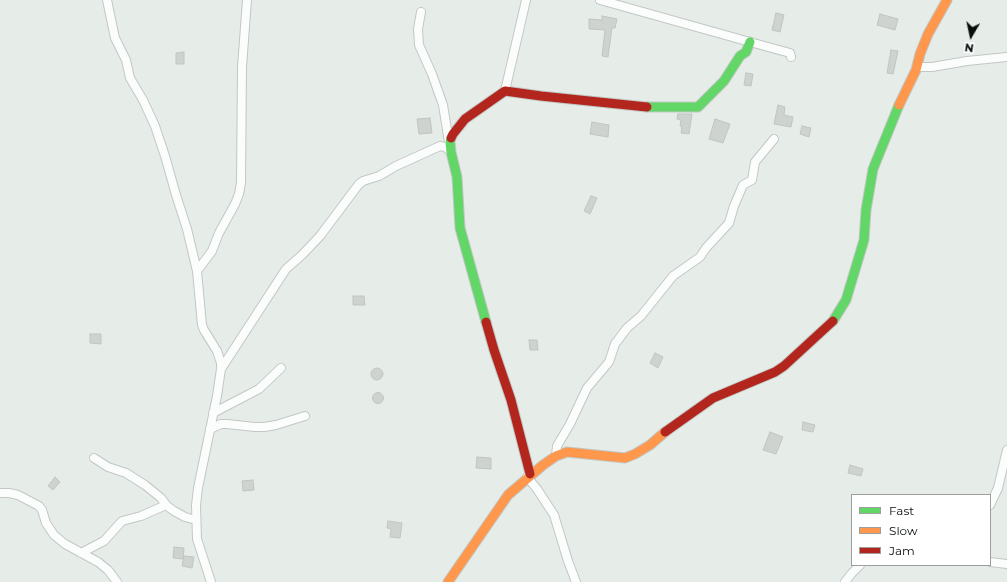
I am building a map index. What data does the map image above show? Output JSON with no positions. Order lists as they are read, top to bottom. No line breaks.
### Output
{"legend":["Fast","Slow","Jam"],"north":"bottom"}
